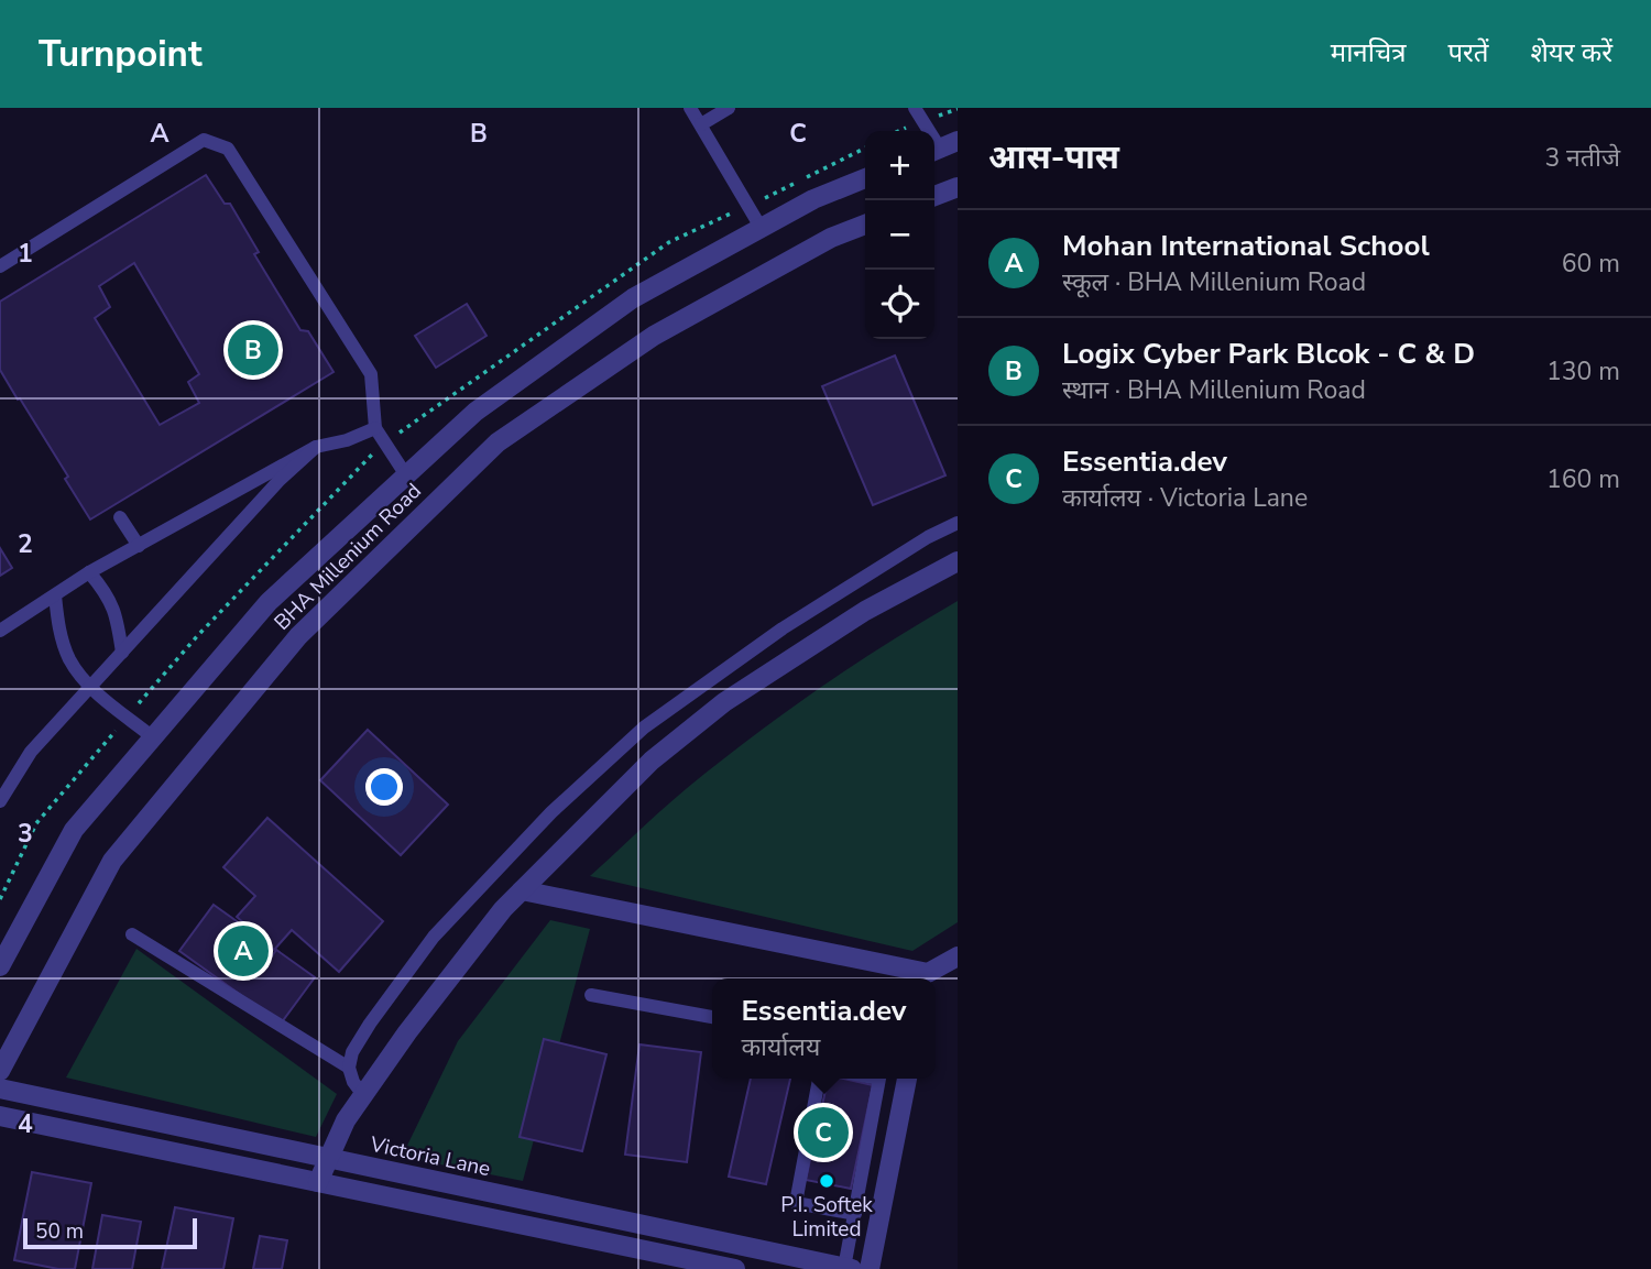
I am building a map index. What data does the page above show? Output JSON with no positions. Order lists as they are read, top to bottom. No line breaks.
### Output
{"streets":{"street":["BHA Millenium Road","Victoria Lane"]},"places":["P.I. Softek Limited"],"scale_bar":"50 m","page":{"header":"Turnpoint","nav":["मानचित्र","परतें","शेयर करें"],"heading":["आस-पास","3 नतीजे"],"map_buttons":["+","−"],"list":[{"mark":"A","name":"Mohan International School","note":"स्कूल · BHA Millenium Road","value":"60 m"},{"mark":"B","name":"Logix Cyber Park Blcok - C & D","note":"स्थान · BHA Millenium Road","value":"130 m"},{"mark":"C","name":"Essentia.dev","note":"कार्यालय · Victoria Lane","value":"160 m"}],"pins":["B","A","C"],"popup":["Essentia.dev","कार्यालय"],"scale":"50 m"},"grid":{"columns":["A","B","C"],"rows":["1","2","3","4"]}}
